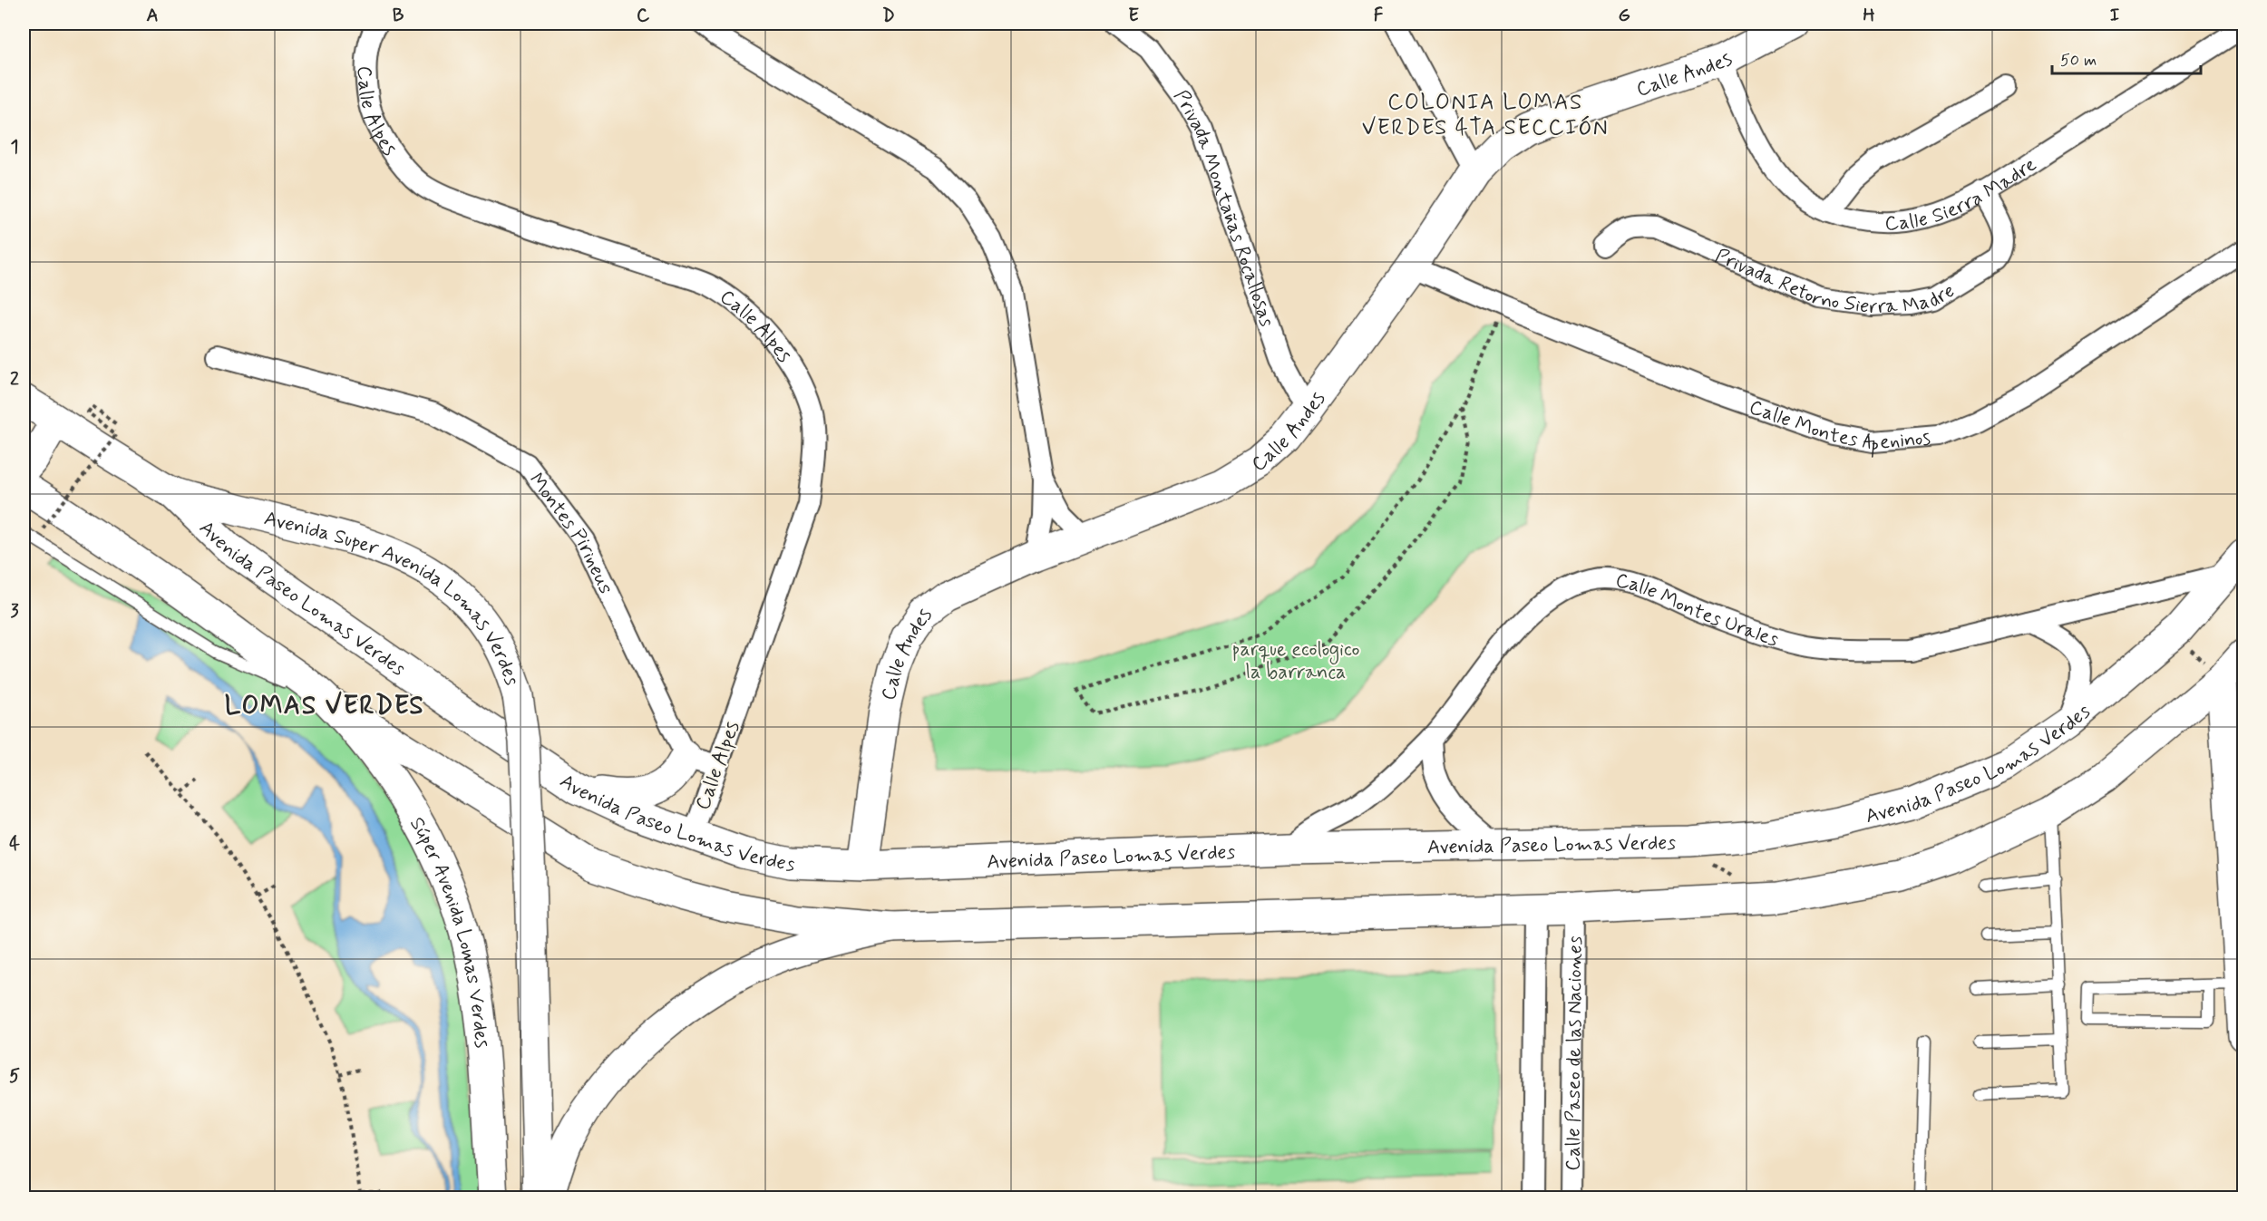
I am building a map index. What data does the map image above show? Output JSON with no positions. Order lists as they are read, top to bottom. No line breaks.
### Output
{"streets":{"main road":["Calle Andes","Avenida Paseo Lomas Verdes","Avenida Super Avenida Lomas Verdes","Súper Avenida Lomas Verdes"],"street":["Calle Alpes","Calle Sierra Madre","Privada Montañas Rocallosas","Privada Retorno Sierra Madre","Calle Montes Apeninos","Montes Pirineus","Calle Montes Urales","Calle Paseo de las Naciones"]},"crossings":[["Calle Andes","Calle Sierra Madre"],["Calle Andes","Privada Montañas Rocallosas"],["Calle Andes","Calle Montes Apeninos"],["Calle Andes","Avenida Paseo Lomas Verdes"],["Calle Alpes","Avenida Paseo Lomas Verdes"],["Calle Sierra Madre","Privada Retorno Sierra Madre"],["Avenida Paseo Lomas Verdes","Avenida Super Avenida Lomas Verdes"],["Avenida Paseo Lomas Verdes","Calle Montes Urales"]],"districts":["COLONIA LOMAS VERDES 4TA SECCIÓN","LOMAS VERDES"],"parks":["parque ecologico la barranca"],"scale_bar":"50 m","grid":{"columns":["A","B","C","D","E","F","G","H","I"],"rows":["1","2","3","4","5"]}}
